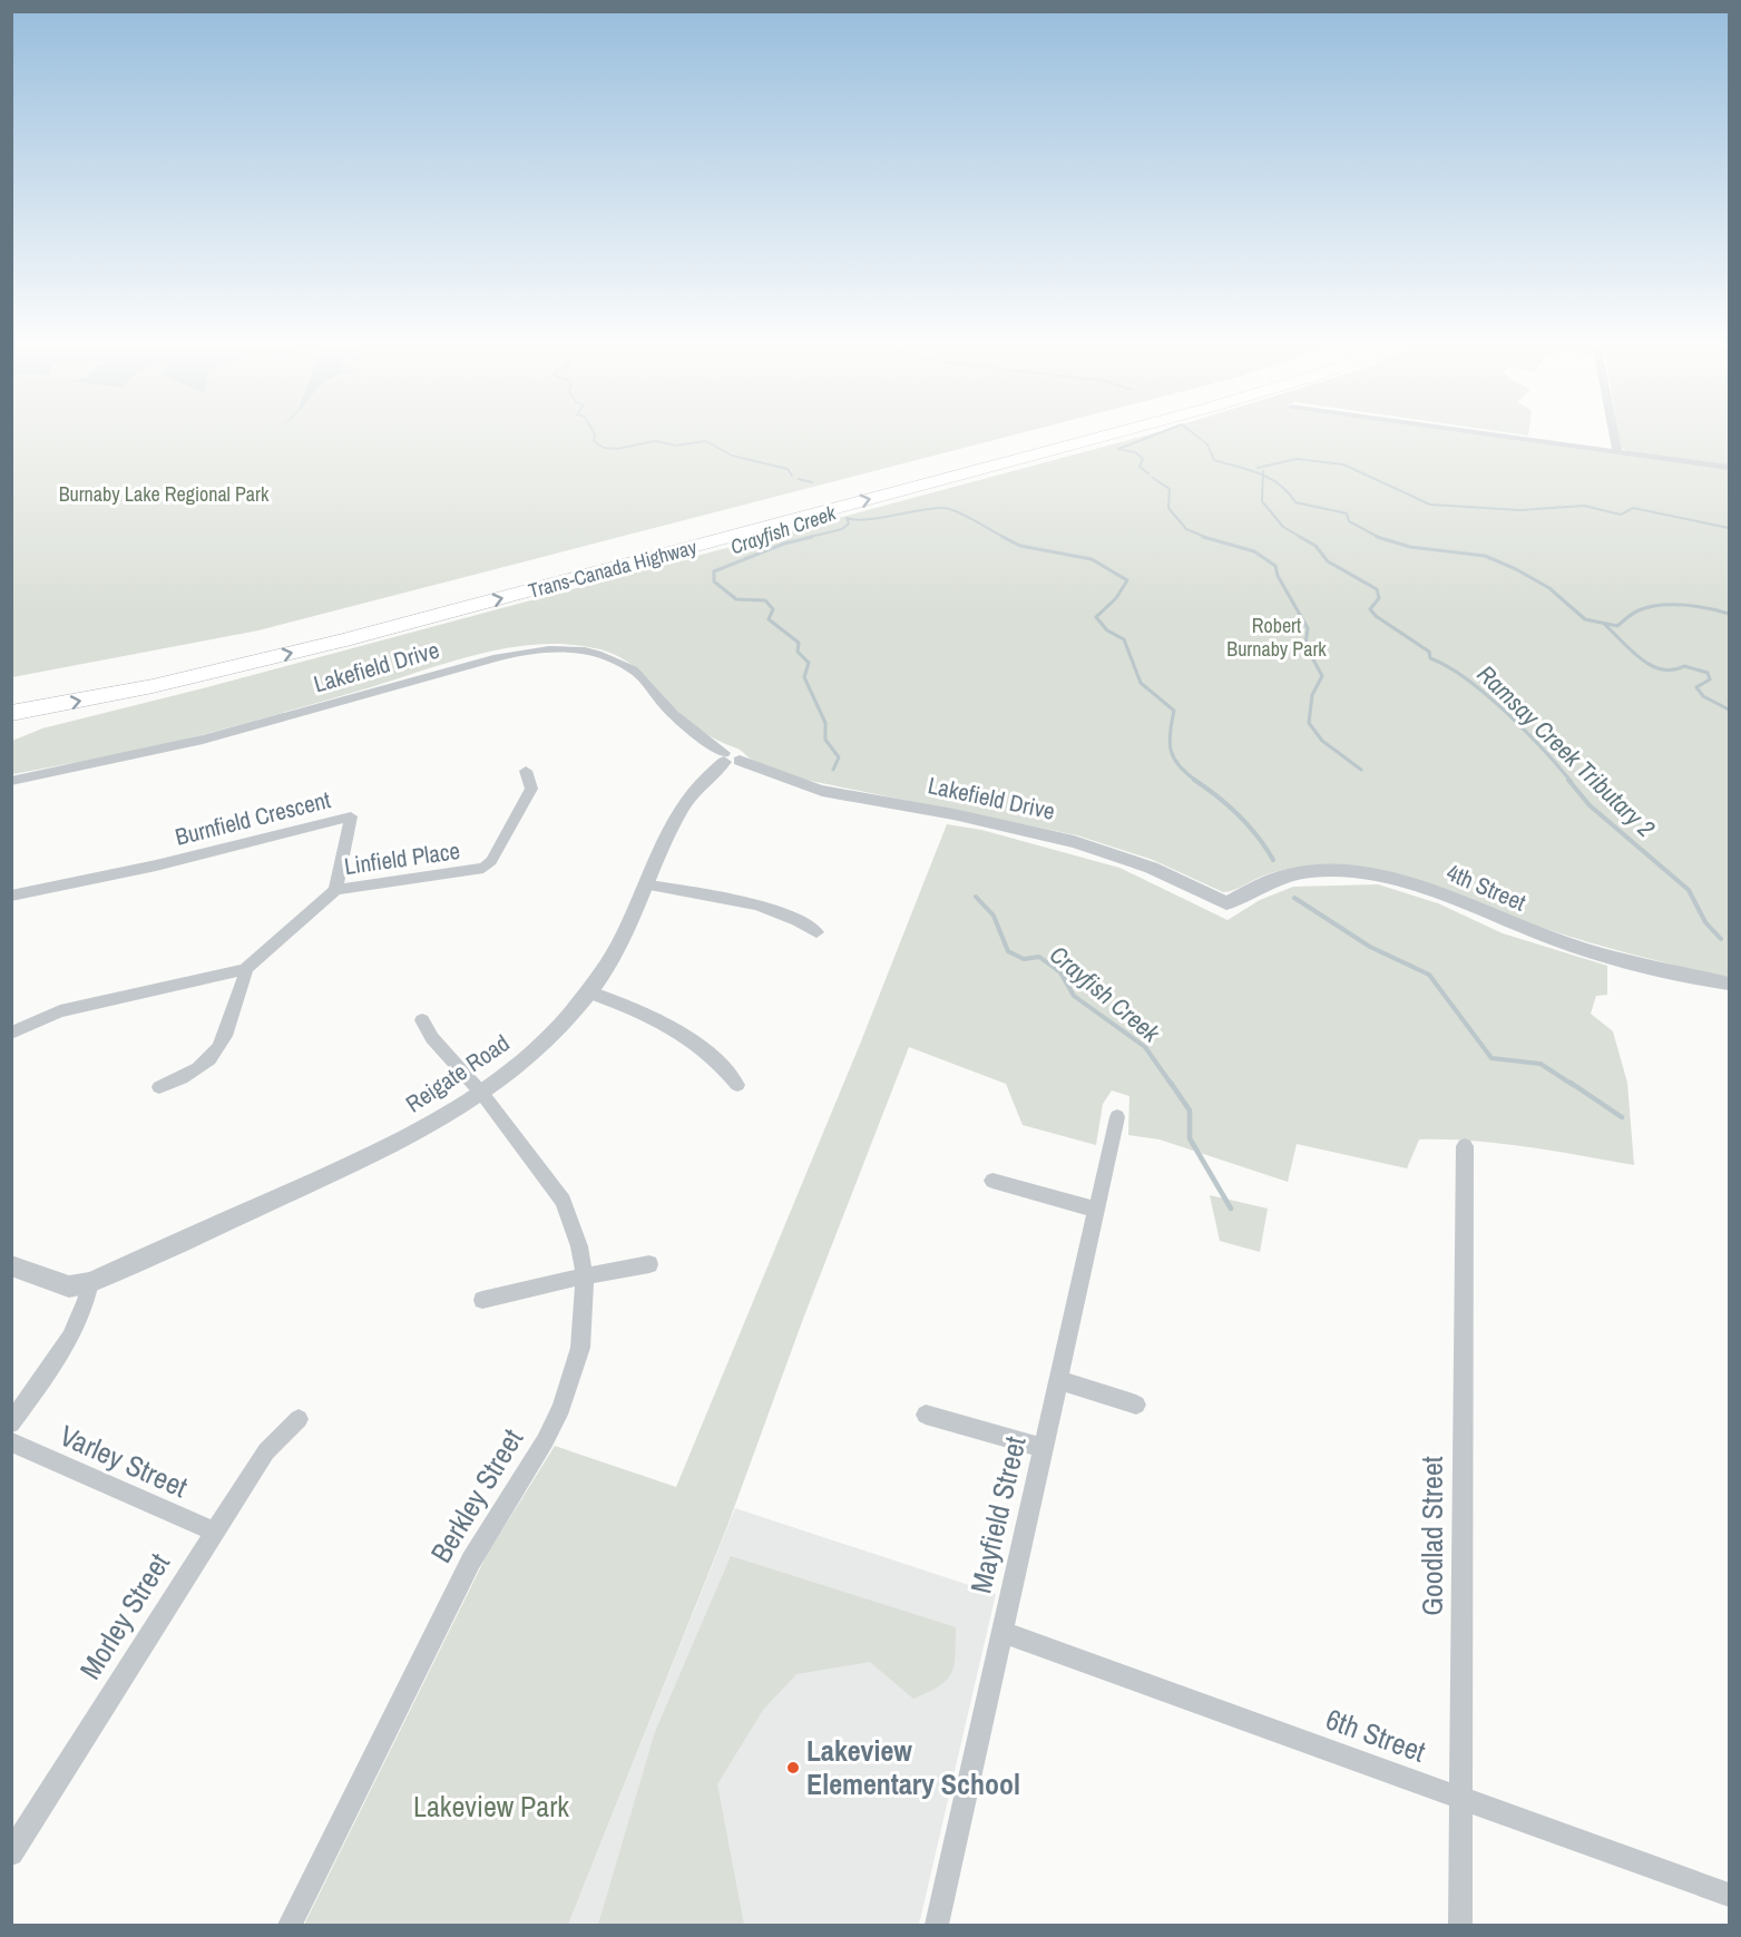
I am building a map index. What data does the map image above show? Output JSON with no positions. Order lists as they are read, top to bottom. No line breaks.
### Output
{"streets":{"highway":["Trans-Canada Highway"],"street":["Lakefield Drive","Burnfield Crescent","Linfield Place","4th Street","Reigate Road","Varley Street","Berkley Street","Mayfield Street","Goodlad Street","Morley Street","6th Street"]},"crossings":[["Lakefield Drive","4th Street"],["Lakefield Drive","Reigate Road"],["Burnfield Crescent","Linfield Place"],["Reigate Road","Berkley Street"],["Varley Street","Morley Street"],["Mayfield Street","6th Street"],["Goodlad Street","6th Street"]],"water":["Crayfish Creek","Ramsay Creek Tributary 2"],"parks":["Burnaby Lake Regional Park","Robert Burnaby Park","Lakeview Park"],"places":["Lakeview Elementary School"]}
